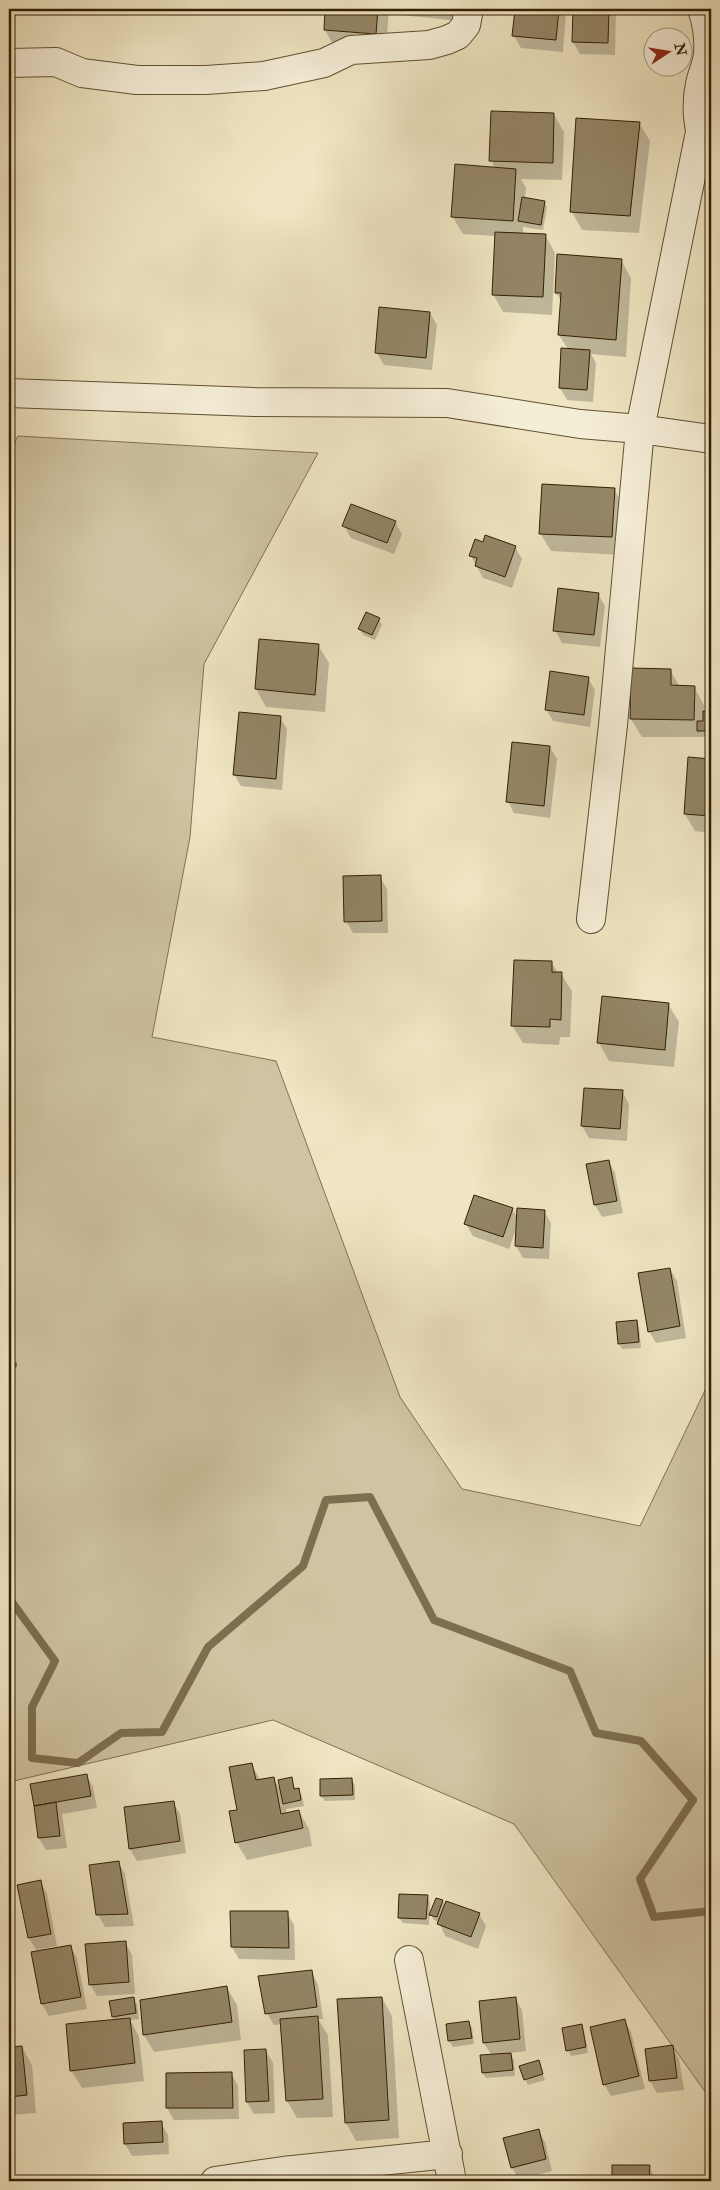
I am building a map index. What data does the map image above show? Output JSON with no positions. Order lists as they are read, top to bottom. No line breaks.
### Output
{"north":"right"}
